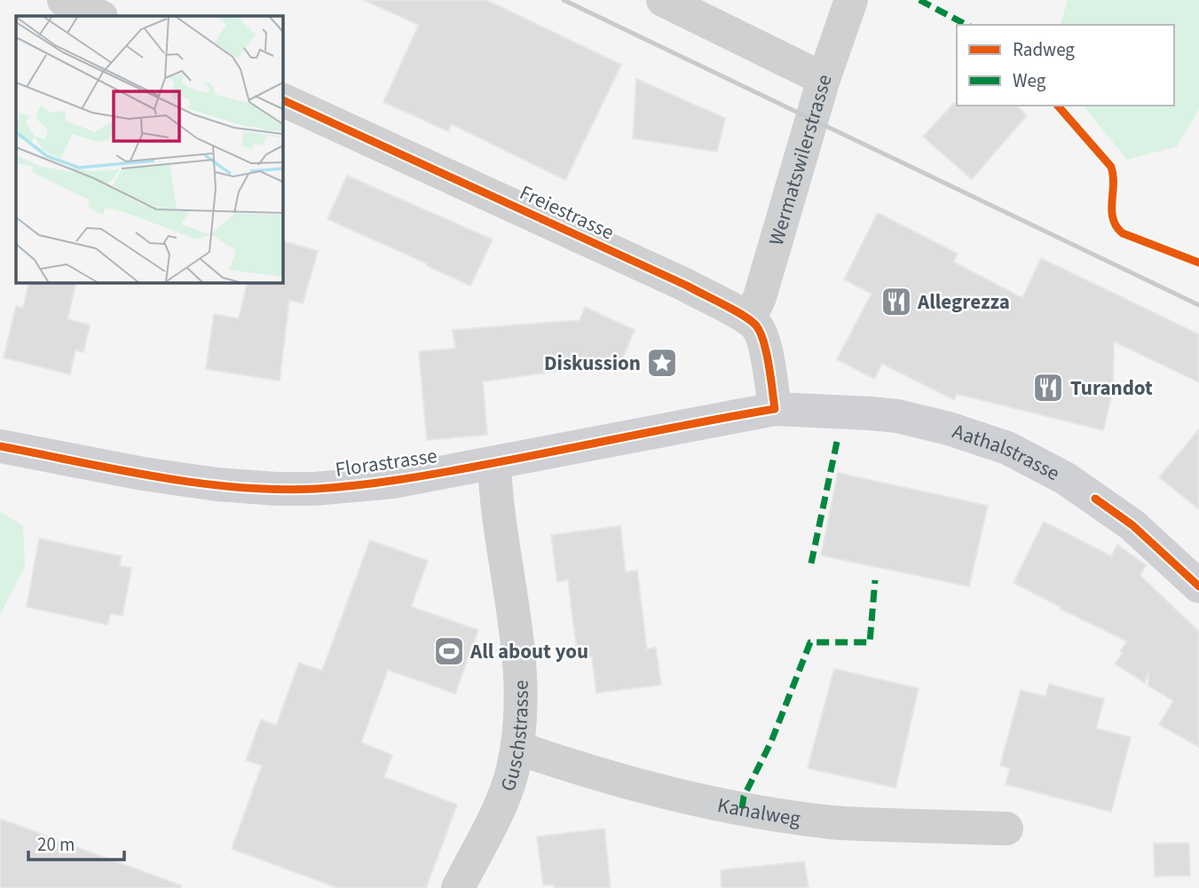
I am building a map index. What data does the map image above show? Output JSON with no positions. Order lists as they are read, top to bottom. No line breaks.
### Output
{"streets":{"main road":["Aathalstrasse","Florastrasse"],"street":["Wermatswilerstrasse","Freiestrasse","Guschstrasse","Kanalweg"]},"crossings":[["Wermatswilerstrasse","Freiestrasse"],["Aathalstrasse","Florastrasse"],["Florastrasse","Guschstrasse"],["Guschstrasse","Kanalweg"]],"places":{"restaurant":["Allegrezza","Turandot"],"place":["Diskussion"],"sports":["All about you"]},"legend":["Radweg","Weg"],"scale_bar":"20 m"}
